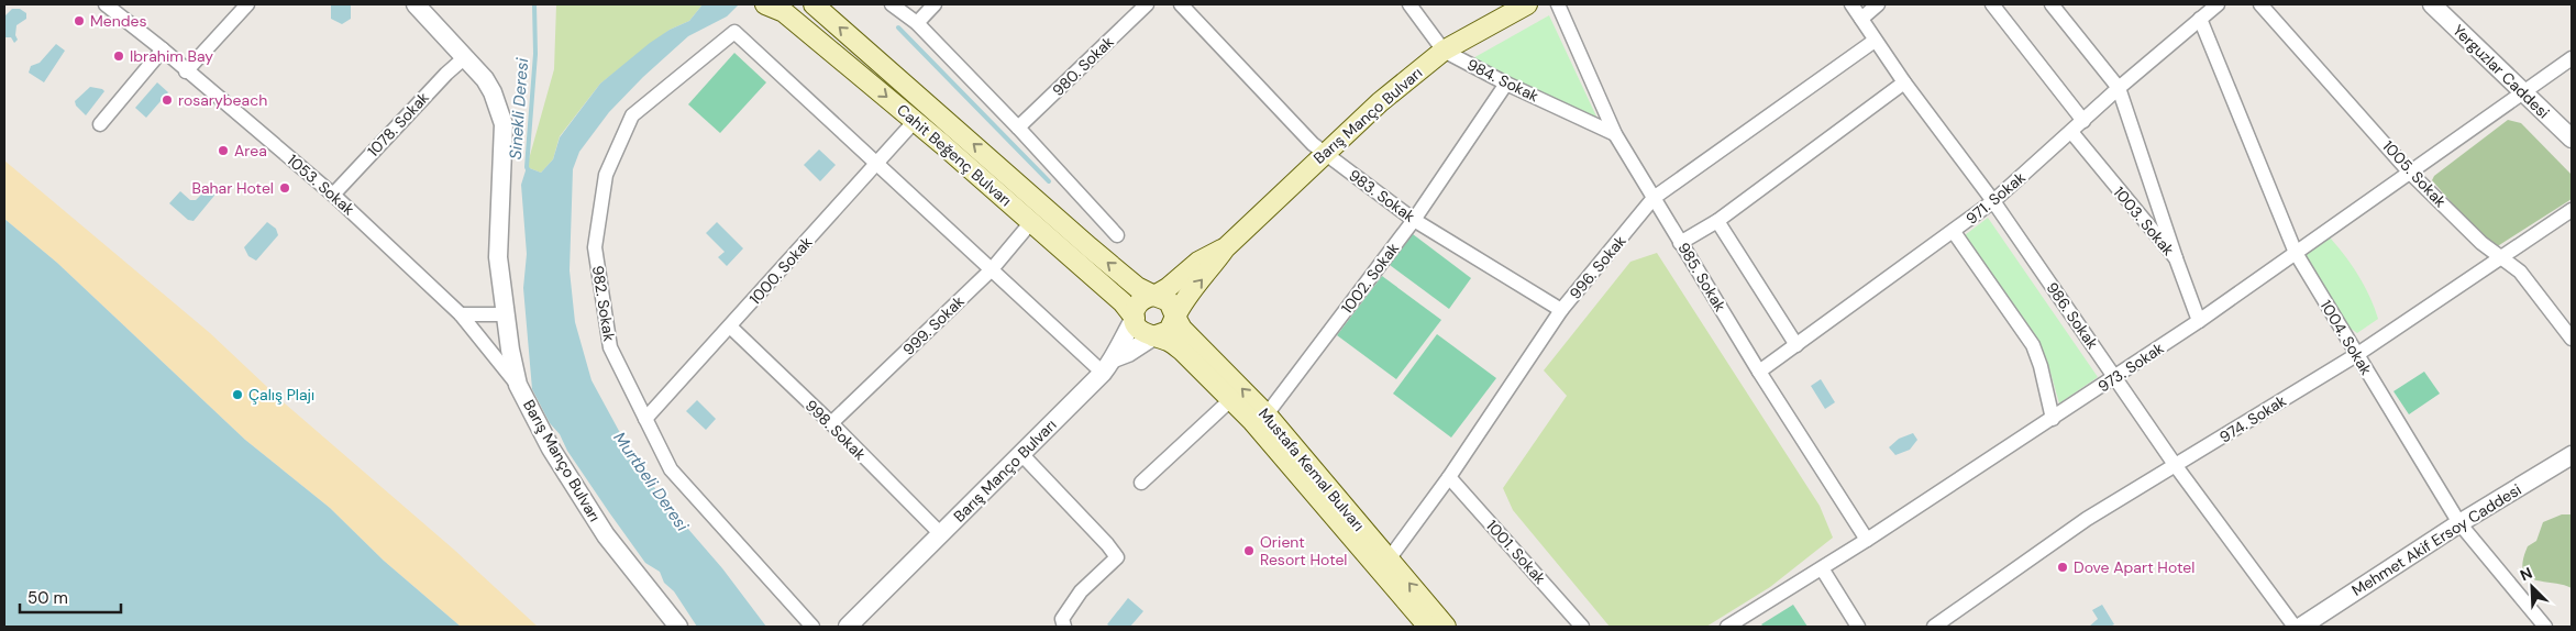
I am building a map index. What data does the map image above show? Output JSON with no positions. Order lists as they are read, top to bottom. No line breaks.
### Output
{"streets":{"main road":["Barış Manço Bulvarı","Cahit Beğenç Bulvarı","Mustafa Kemal Bulvarı"],"street":["980. Sokak","Yerguzlar Caddesi","984. Sokak","1078. Sokak","1005. Sokak","1053. Sokak","983. Sokak","971. Sokak","1003. Sokak","996. Sokak","1000. Sokak","985. Sokak","1002. Sokak","982. Sokak","986. Sokak","999. Sokak","1004. Sokak","973. Sokak","974. Sokak","998. Sokak","Mehmet Akif Ersoy Caddesi","1001. Sokak"]},"crossings":[["Yerguzlar Caddesi","973. Sokak"],["984. Sokak","Barış Manço Bulvarı"],["984. Sokak","985. Sokak"],["984. Sokak","1002. Sokak"],["Barış Manço Bulvarı","1078. Sokak"],["Barış Manço Bulvarı","Cahit Beğenç Bulvarı"],["Barış Manço Bulvarı","1053. Sokak"],["Barış Manço Bulvarı","983. Sokak"],["Barış Manço Bulvarı","998. Sokak"],["Barış Manço Bulvarı","Mustafa Kemal Bulvarı"],["1078. Sokak","1053. Sokak"],["Cahit Beğenç Bulvarı","1000. Sokak"],["Cahit Beğenç Bulvarı","999. Sokak"],["Cahit Beğenç Bulvarı","Mustafa Kemal Bulvarı"],["1005. Sokak","973. Sokak"],["1005. Sokak","974. Sokak"],["983. Sokak","996. Sokak"],["983. Sokak","1002. Sokak"],["971. Sokak","1003. Sokak"],["971. Sokak","985. Sokak"],["971. Sokak","986. Sokak"],["971. Sokak","1004. Sokak"],["1003. Sokak","973. Sokak"],["996. Sokak","985. Sokak"],["996. Sokak","986. Sokak"],["996. Sokak","Mustafa Kemal Bulvarı"],["996. Sokak","1001. Sokak"],["1000. Sokak","982. Sokak"],["1000. Sokak","998. Sokak"],["985. Sokak","973. Sokak"],["1002. Sokak","Mustafa Kemal Bulvarı"],["986. Sokak","973. Sokak"],["986. Sokak","974. Sokak"],["999. Sokak","998. Sokak"],["1004. Sokak","973. Sokak"],["1004. Sokak","974. Sokak"],["1004. Sokak","Mehmet Akif Ersoy Caddesi"]],"water":["Sinekli Deresi","Murtbeli Deresi"],"places":["Mendes","Ibrahim Bay","rosarybeach","Area","Bahar Hotel","Çalış Plajı","Orient Resort Hotel","Dove Apart Hotel"],"scale_bar":"50 m","north":"top left"}
